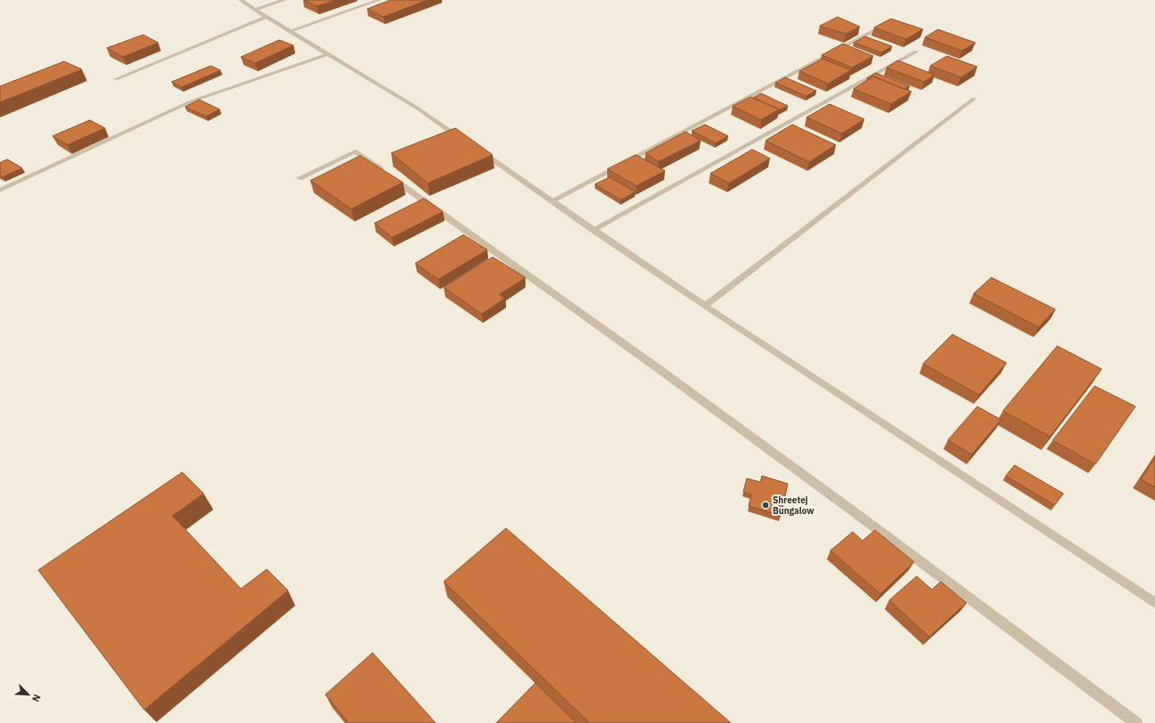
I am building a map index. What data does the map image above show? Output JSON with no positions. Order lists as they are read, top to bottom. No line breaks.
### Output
{"places":["Shreetej Bungalow"],"north":"bottom right"}
